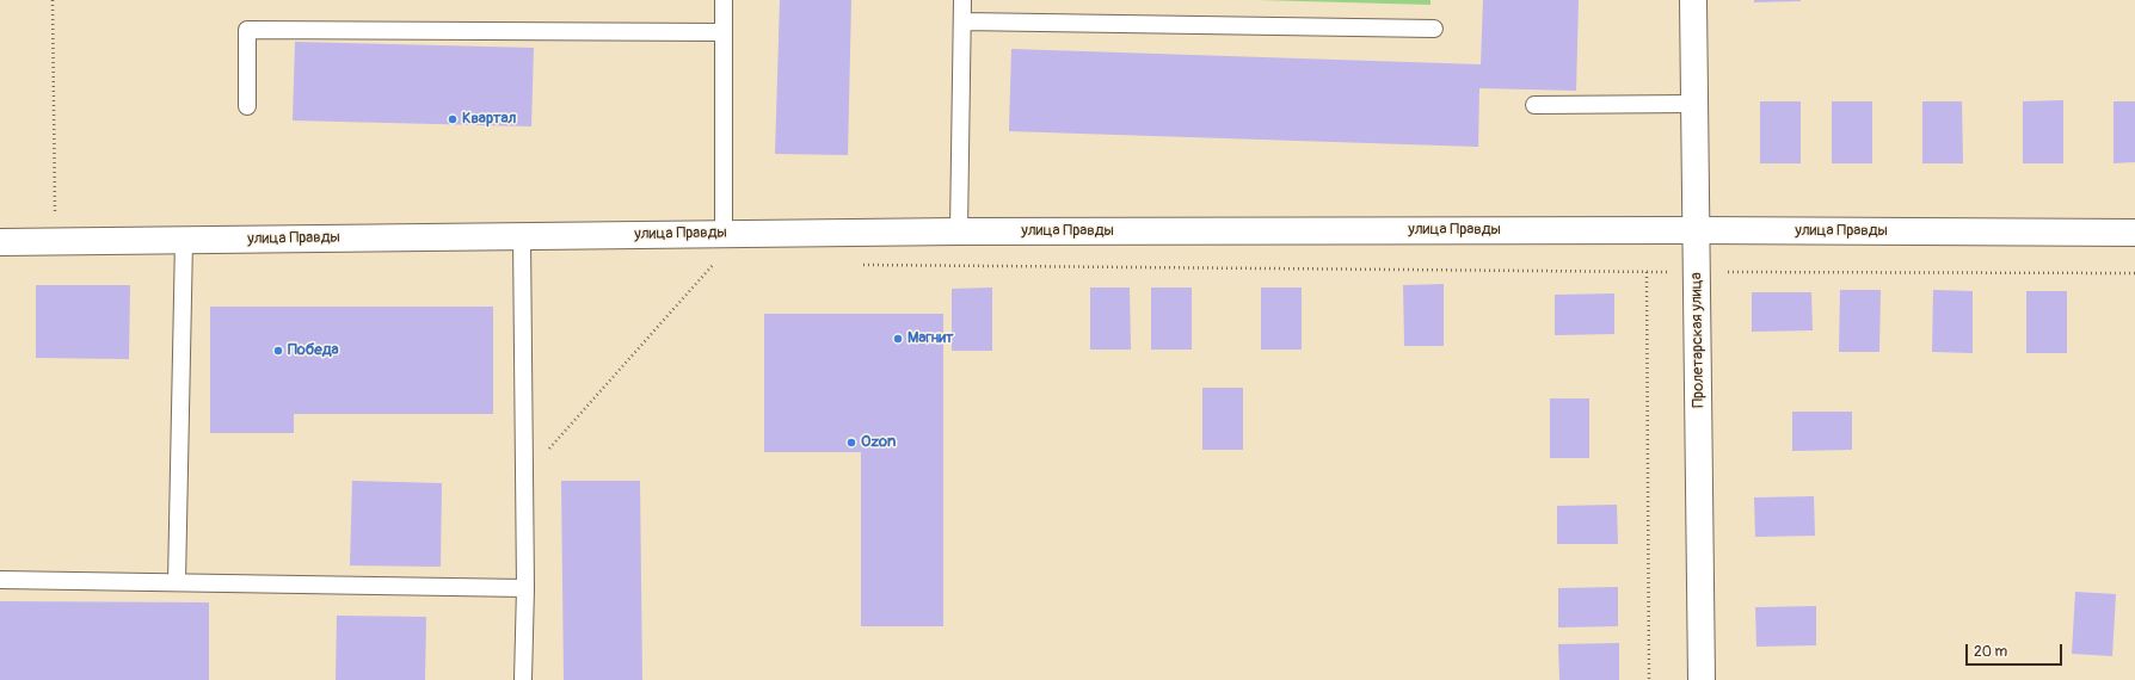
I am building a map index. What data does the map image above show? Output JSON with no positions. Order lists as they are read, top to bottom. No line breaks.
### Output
{"streets":{"street":["улица Правды","Пролетарская улица"]},"crossings":[["улица Правды","Пролетарская улица"]],"places":["Квартал","Магнит","Победа","Ozon"],"scale_bar":"20 m"}
